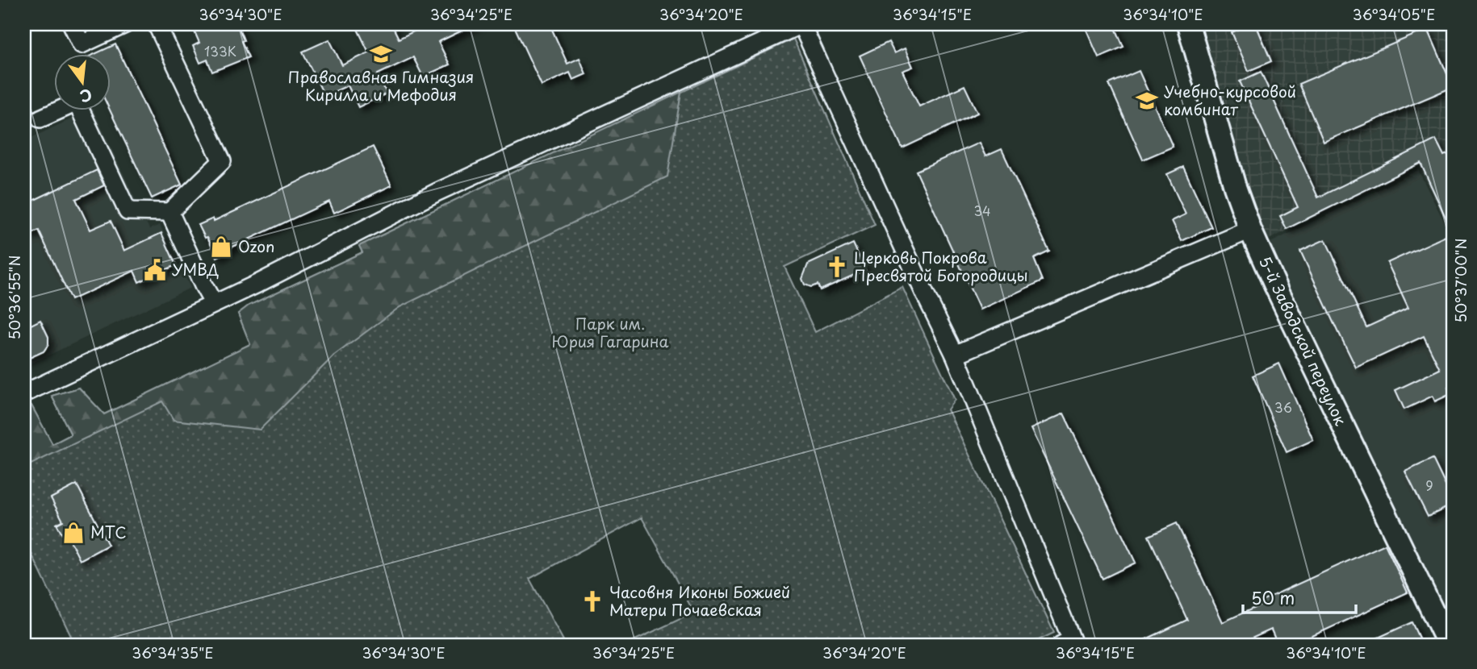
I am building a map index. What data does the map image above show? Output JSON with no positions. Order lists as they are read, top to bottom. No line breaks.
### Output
{"streets":{"street":["5-й Заводской переулок"]},"parks":["Парк им. Юрия Гагарина"],"places":{"school or university":["Православная Гимназия Кирилла и Мефодия","Учебно-курсовой комбинат"],"shop":["Ozon","МТС"],"church":["Церковь Покрова Пресвятой Богородицы","Часовня Иконы Божией Матери Почаевская"],"public building":["УМВД"]},"house_numbers":["133К","34","36","9"],"scale_bar":"50 m","north":"bottom","coordinates":["36°34'30\"E","36°34'25\"E","36°34'20\"E","36°34'15\"E","36°34'10\"E","36°34'05\"E","50°37'00\"N","50°36'55\"N","36°34'35\"E"]}
